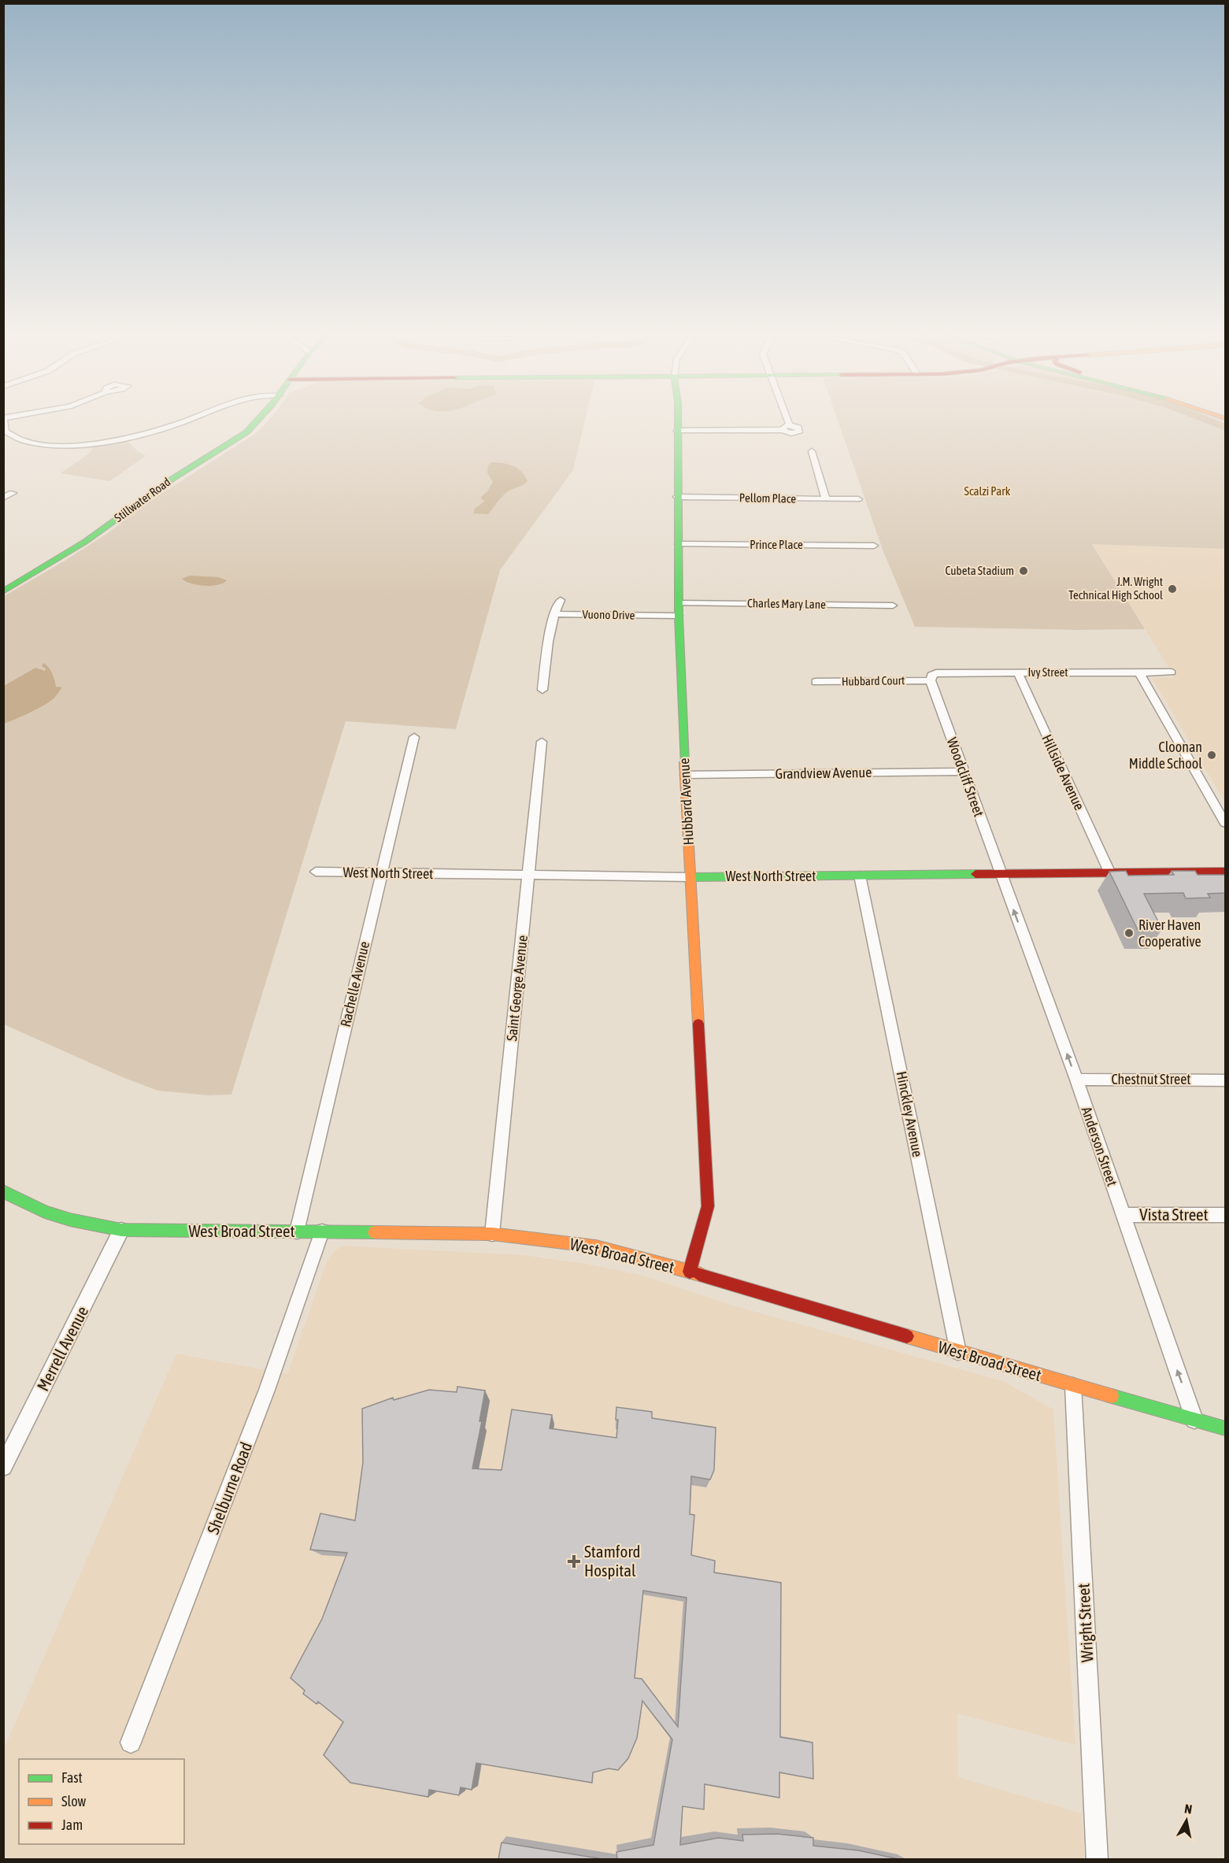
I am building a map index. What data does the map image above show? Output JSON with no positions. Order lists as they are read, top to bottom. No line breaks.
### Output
{"streets":{"main road":["Stillwater Road","Hubbard Avenue","West North Street","West Broad Street"],"street":["Pellom Place","Prince Place","Charles Mary Lane","Vuono Drive","Ivy Street","Hubbard Court","Hillside Avenue","Grandview Avenue","Woodcliff Street","Rachelle Avenue","Saint George Avenue","Chestnut Street","Hinckley Avenue","Anderson Street","Vista Street","Merrell Avenue","Shelburne Road","Wright Street"]},"crossings":[["Pellom Place","Hubbard Avenue"],["Prince Place","Hubbard Avenue"],["Charles Mary Lane","Hubbard Avenue"],["Vuono Drive","Hubbard Avenue"],["Ivy Street","Hubbard Court"],["Ivy Street","Hillside Avenue"],["Ivy Street","Woodcliff Street"],["Hubbard Court","Woodcliff Street"],["Hillside Avenue","West North Street"],["Grandview Avenue","Woodcliff Street"],["Grandview Avenue","Hubbard Avenue"],["Woodcliff Street","West North Street"],["Woodcliff Street","Anderson Street"],["Hubbard Avenue","West North Street"],["Hubbard Avenue","West Broad Street"],["West North Street","Rachelle Avenue"],["West North Street","Saint George Avenue"],["West North Street","Hinckley Avenue"],["West North Street","Anderson Street"],["Rachelle Avenue","West Broad Street"],["Saint George Avenue","West Broad Street"],["Chestnut Street","Anderson Street"],["Hinckley Avenue","West Broad Street"],["Anderson Street","Vista Street"],["Anderson Street","West Broad Street"],["West Broad Street","Merrell Avenue"],["West Broad Street","Shelburne Road"],["West Broad Street","Wright Street"]],"one_way":["Anderson Street"],"parks":["Scalzi Park"],"places":{"other":["Cubeta Stadium","J.M. Wright Technical High School","Cloonan Middle School","River Haven Cooperative"],"health":["Stamford Hospital"]},"legend":["Fast","Slow","Jam"],"north":"top"}
